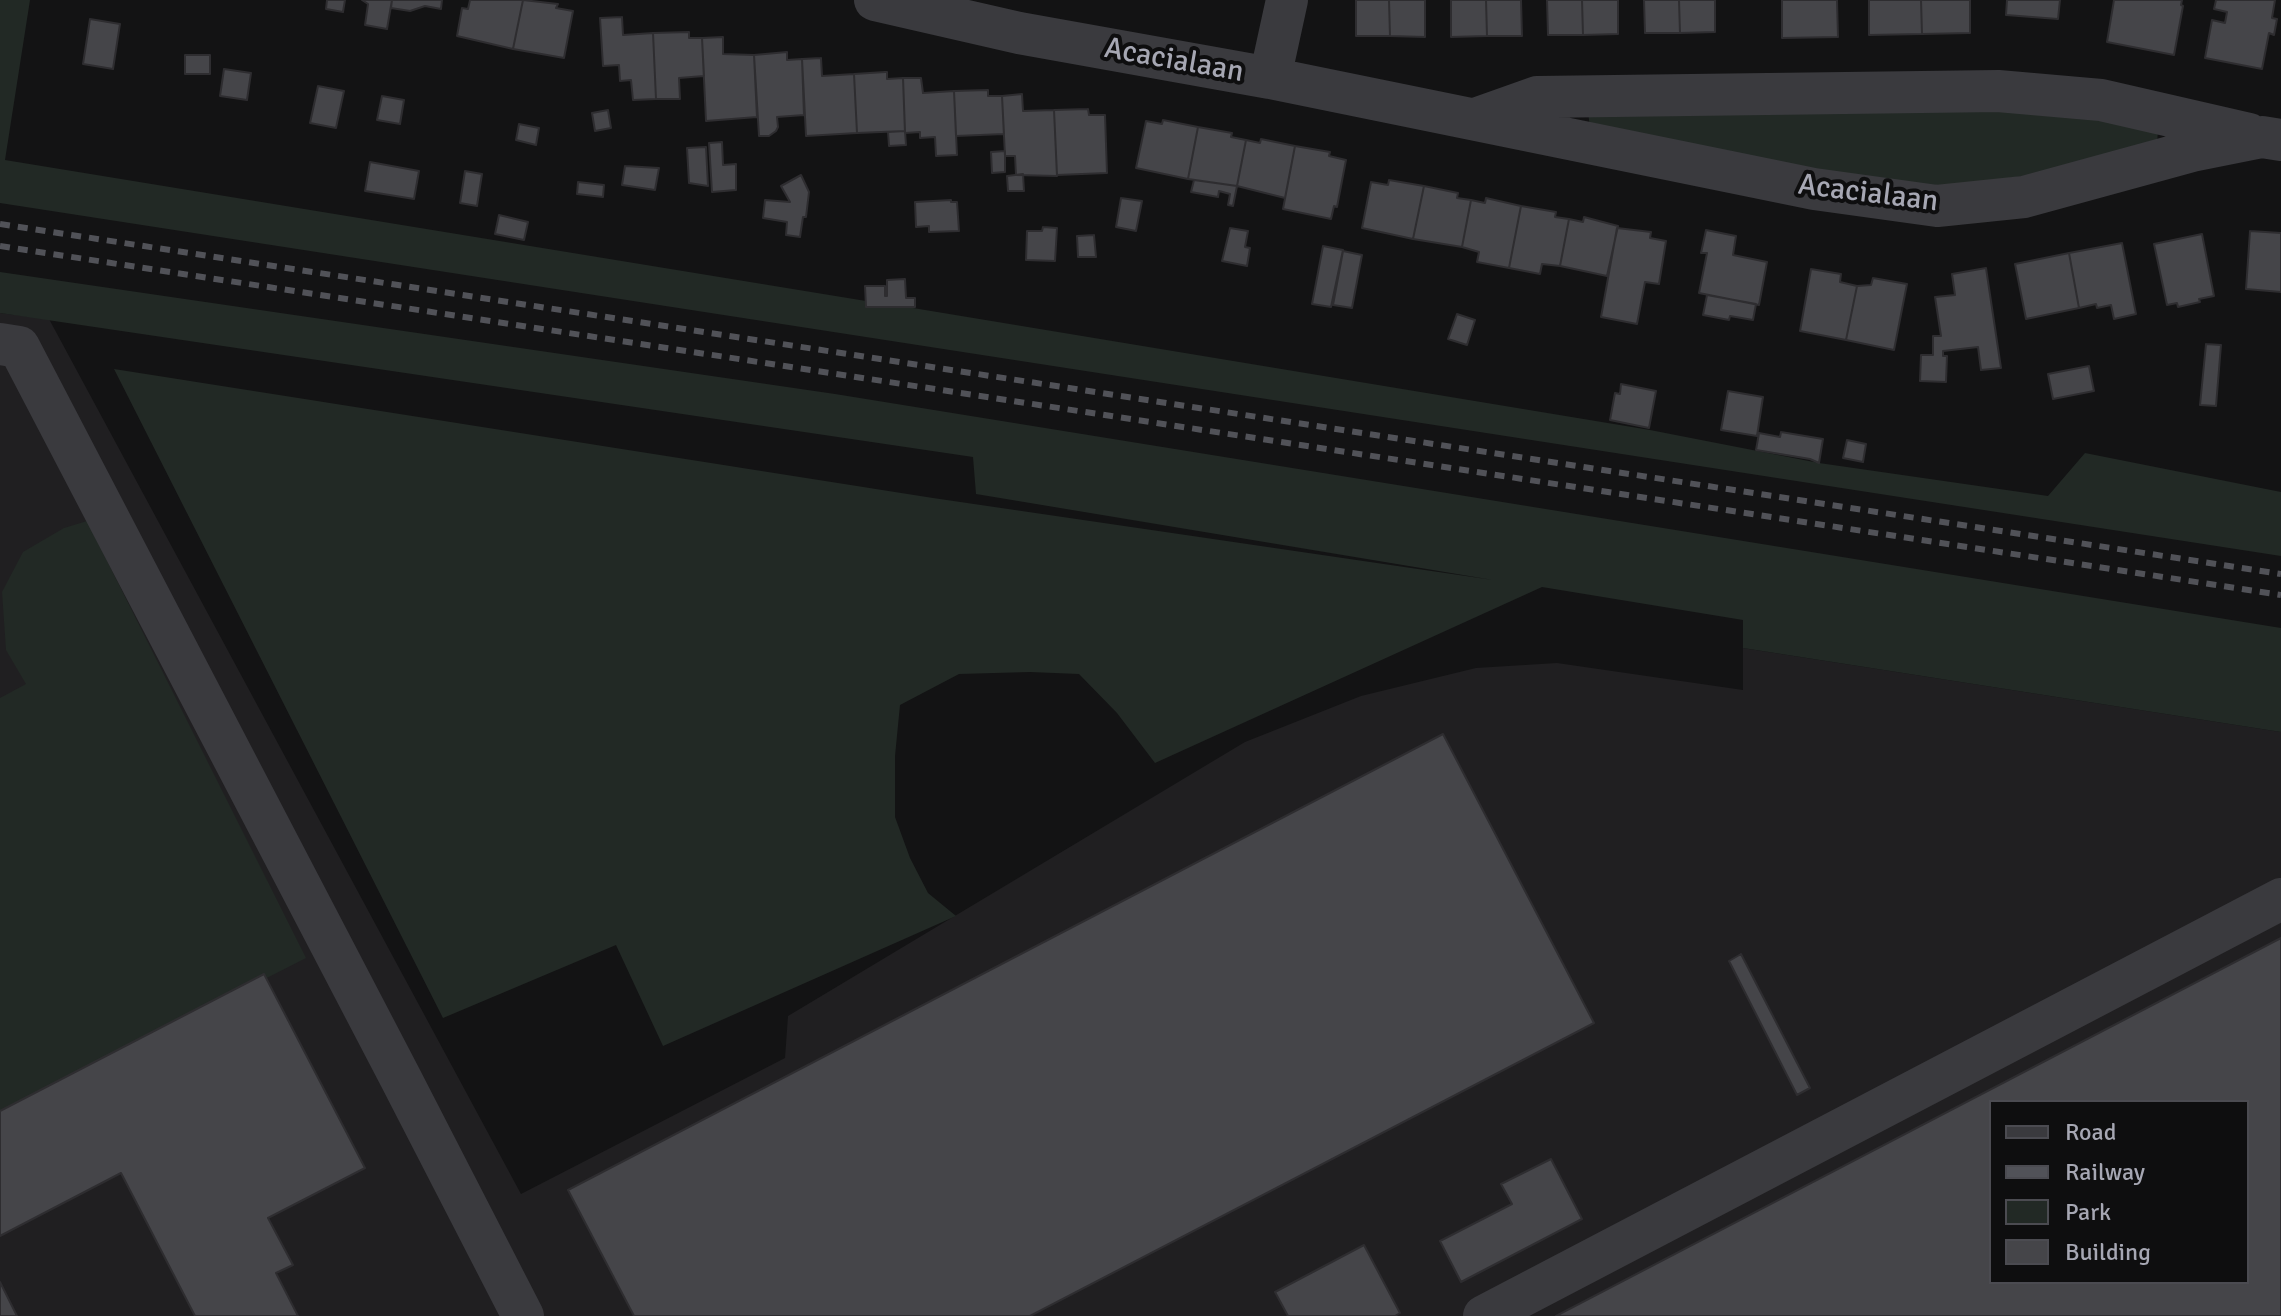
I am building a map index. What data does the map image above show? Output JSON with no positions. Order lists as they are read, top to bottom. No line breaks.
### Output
{"streets":{"street":["Acacialaan"]},"legend":["Road","Railway","Park","Building"]}
